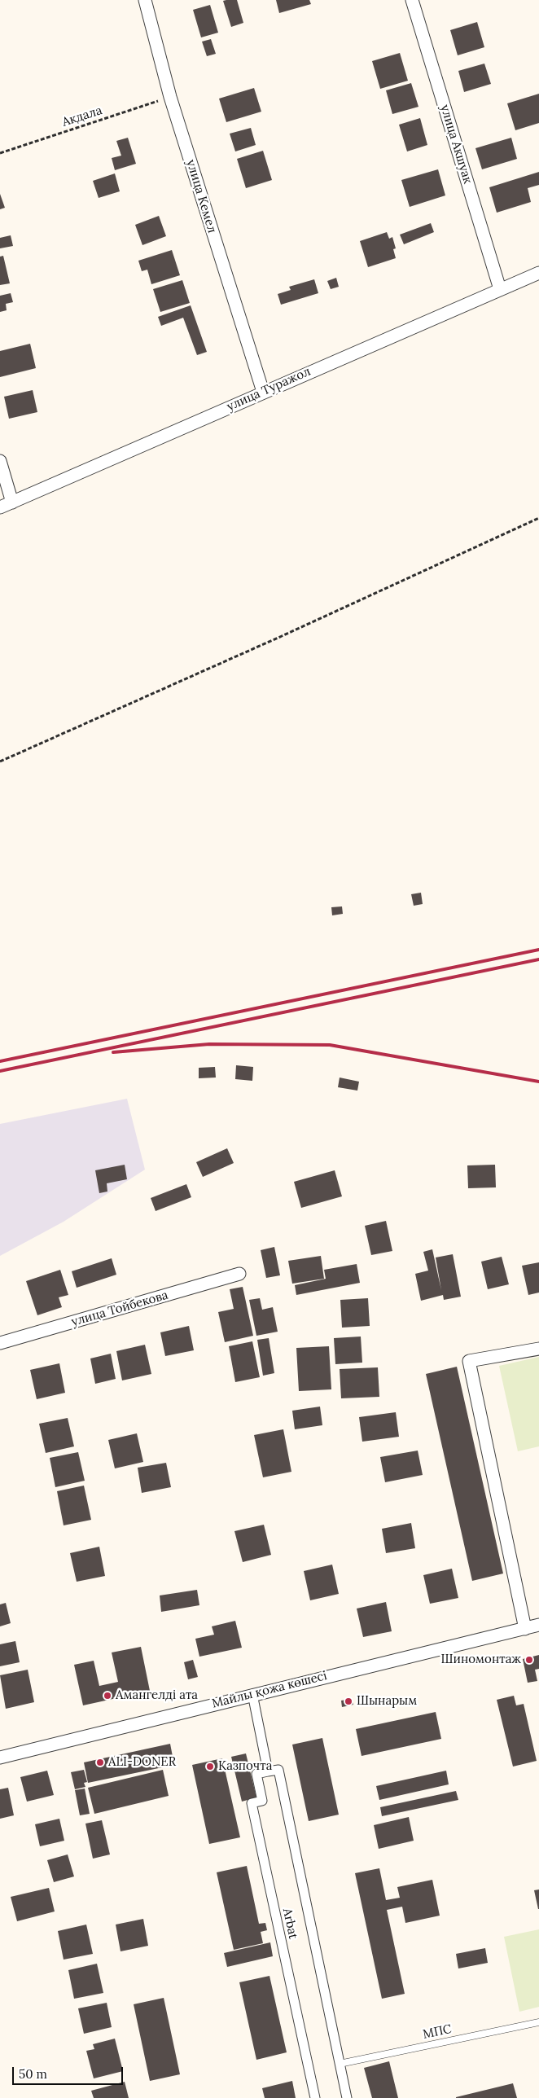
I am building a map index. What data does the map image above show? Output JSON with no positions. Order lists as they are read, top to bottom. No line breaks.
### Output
{"streets":{"street":["улица Акшуак","улица Кемел","улица Туражол","улица Тойбекова","Майлы қожа көшесі","Arbat"],"lane":["МПС"],"path":["Акдала"]},"crossings":[["Акдала","улица Кемел"],["улица Акшуак","улица Туражол"],["улица Кемел","улица Туражол"],["Arbat","МПС"]],"places":["Шиномонтаж","Амангелді ата","Шынарым","ALI-DONER","Казпочта"],"scale_bar":"50 m"}
